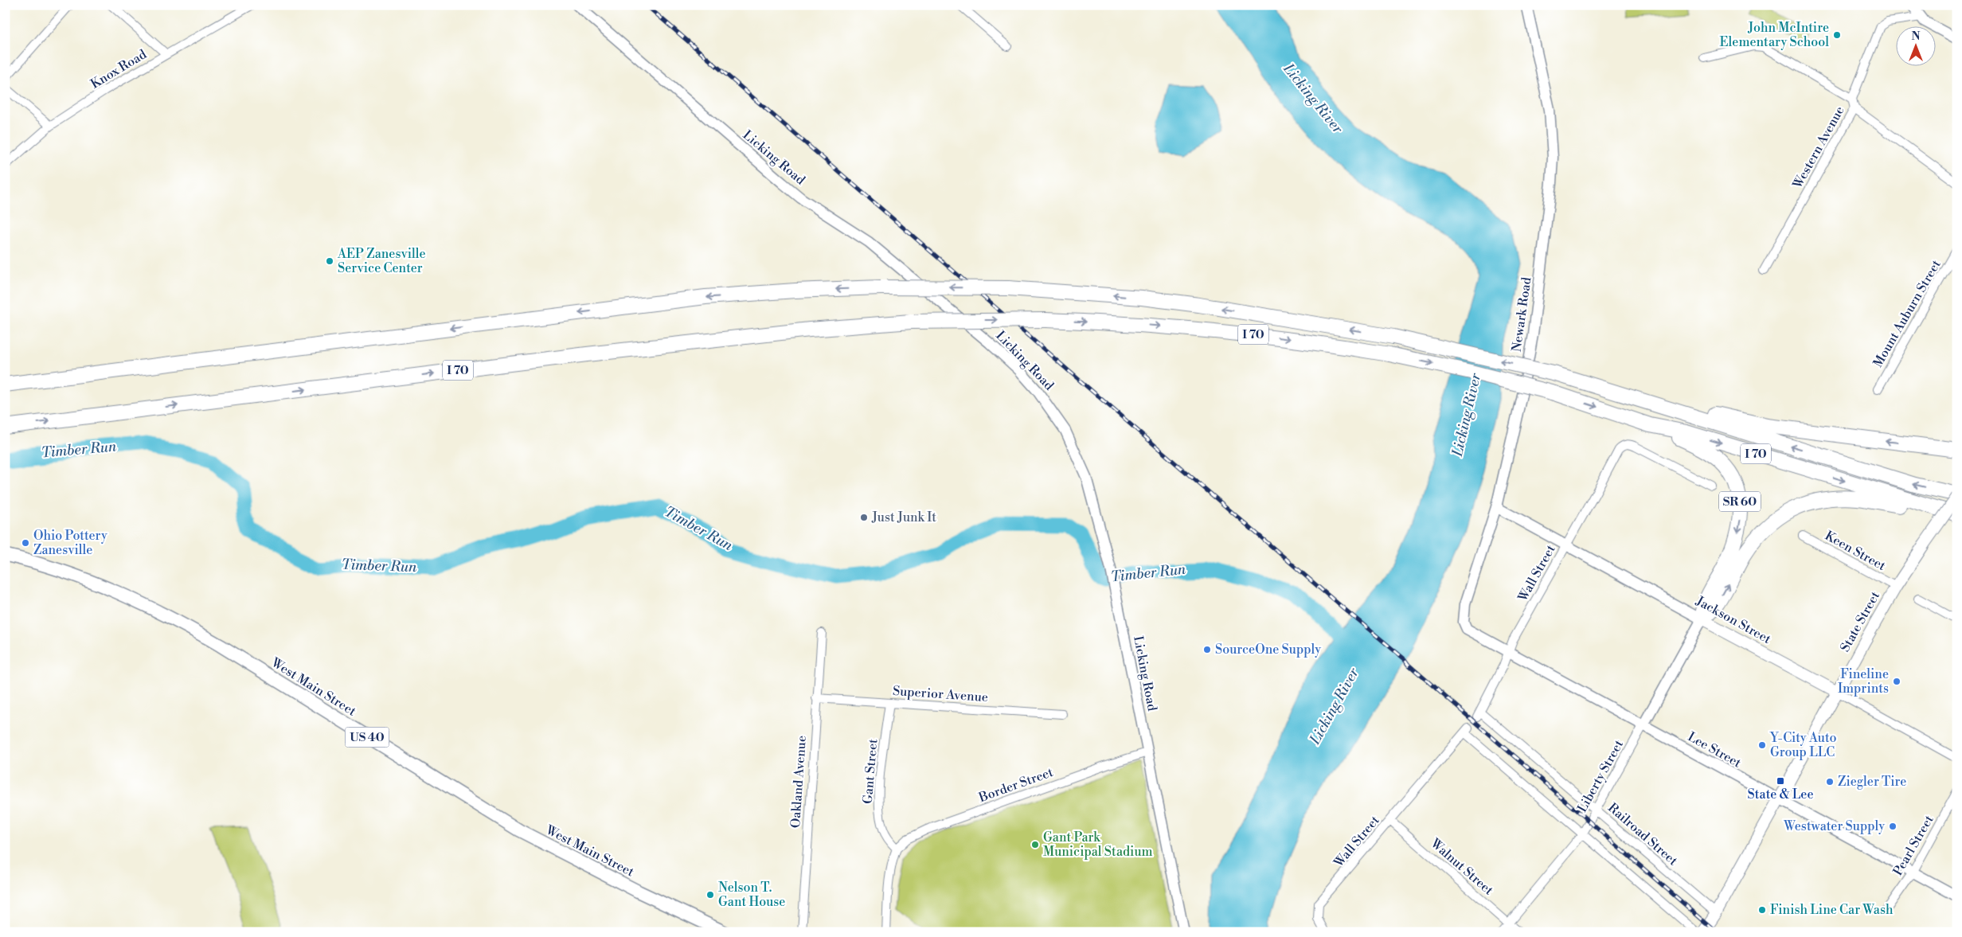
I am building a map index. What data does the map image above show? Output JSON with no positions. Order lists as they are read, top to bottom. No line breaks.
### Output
{"streets":{"highway":["I 70","SR 60"],"main road":["Jackson Street","State Street","West Main Street","US 40"],"street":["Knox Road","Western Avenue","Licking Road","Mount Auburn Street","Newark Road","Keen Street","Wall Street","Superior Avenue","Lee Street","Gant Street","Liberty Street","Oakland Avenue","Border Street","Railroad Street","Pearl Street","Walnut Street"]},"crossings":[["Licking Road","Border Street"],["Newark Road","Jackson Street"],["Newark Road","Lee Street"],["I 70","SR 60"],["I 70","State Street"],["SR 60","Jackson Street"],["SR 60","Liberty Street"],["Keen Street","State Street"],["Wall Street","Jackson Street"],["Wall Street","Lee Street"],["Wall Street","Liberty Street"],["Wall Street","Railroad Street"],["Wall Street","Walnut Street"],["Jackson Street","State Street"],["Jackson Street","Liberty Street"],["State Street","Lee Street"],["State Street","Railroad Street"],["Superior Avenue","Gant Street"],["Superior Avenue","Oakland Avenue"],["Lee Street","Liberty Street"],["Lee Street","Pearl Street"],["Gant Street","Border Street"],["Liberty Street","Railroad Street"],["Liberty Street","Walnut Street"]],"water":["Licking River","Timber Run"],"places":{"other":["John McIntire Elementary School","AEP Zanesville Service Center","Just Junk It","Ohio Pottery Zanesville","SourceOne Supply","Fineline Imprints","Y-City Auto Group LLC","Ziegler Tire","Westwater Supply","Gant Park Municipal Stadium","Nelson T. Gant House","Finish Line Car Wash"],"transit":["State & Lee"]},"north":"top"}
